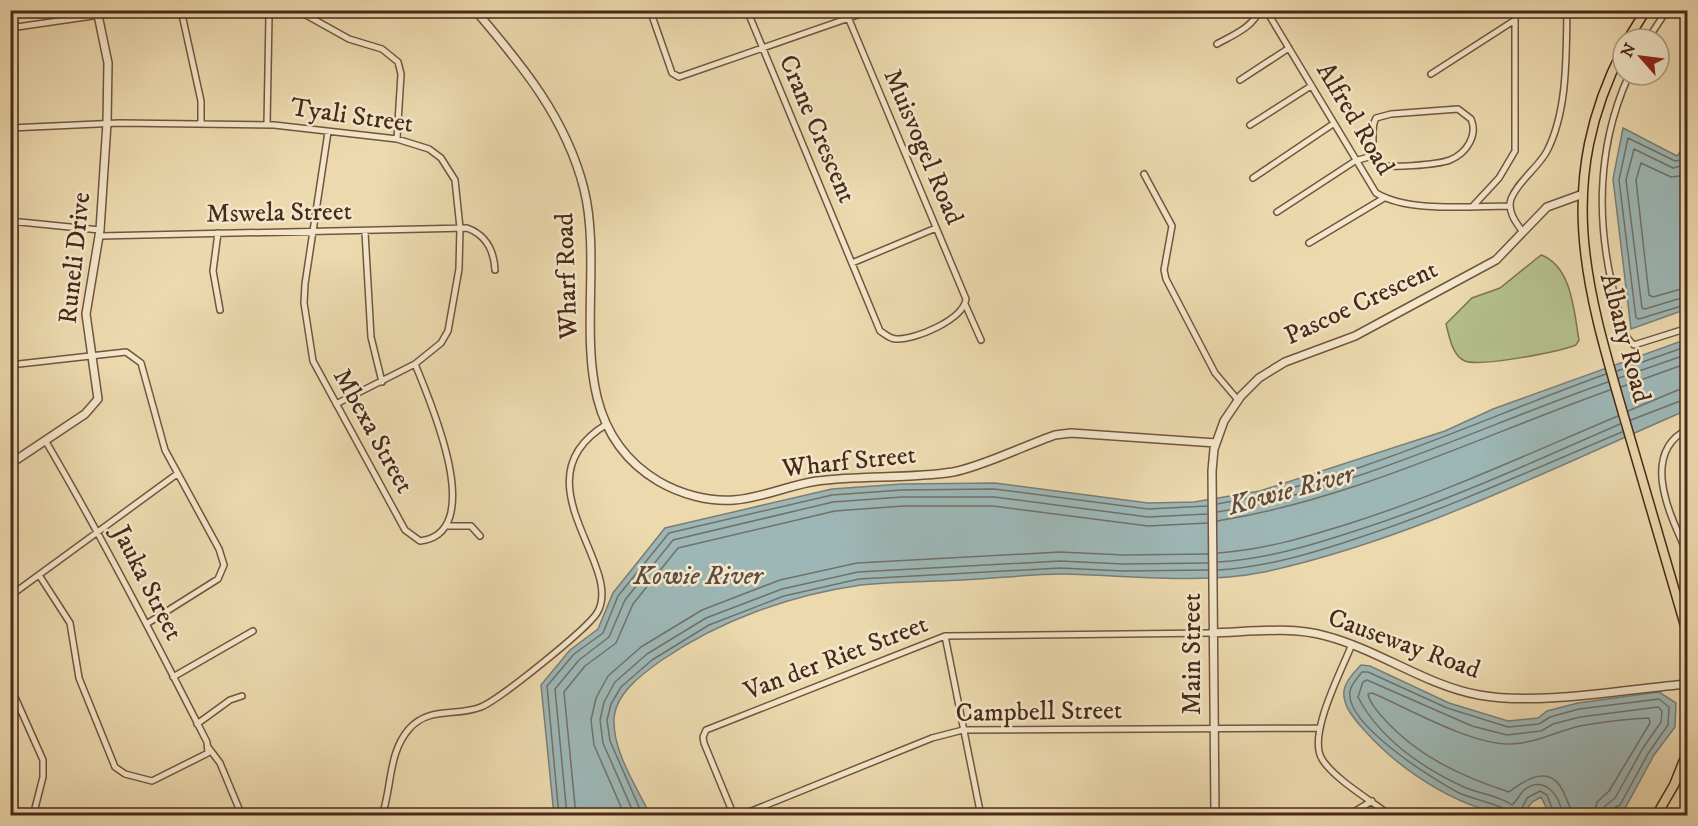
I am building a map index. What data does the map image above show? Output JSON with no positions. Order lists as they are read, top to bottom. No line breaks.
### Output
{"streets":{"main road":["Albany Road"],"street":["Tyali Street","Alfred Road","Crane Crescent","Muisvogel Road","Mswela Street","Runeli Drive","Wharf Road","Pascoe Crescent","Mbexa Street","Wharf Street","Jauka Street","Causeway Road","Main Street","Van der Riet Street","Campbell Street"]},"crossings":[["Tyali Street","Mswela Street"],["Tyali Street","Runeli Drive"],["Tyali Street","Mbexa Street"],["Crane Crescent","Muisvogel Road"],["Mswela Street","Runeli Drive"],["Mswela Street","Mbexa Street"],["Runeli Drive","Jauka Street"],["Wharf Road","Wharf Street"],["Pascoe Crescent","Albany Road"],["Pascoe Crescent","Wharf Street"],["Pascoe Crescent","Main Street"],["Causeway Road","Main Street"],["Causeway Road","Van der Riet Street"],["Main Street","Van der Riet Street"],["Main Street","Campbell Street"]],"water":["Kowie River"],"north":"top left"}
